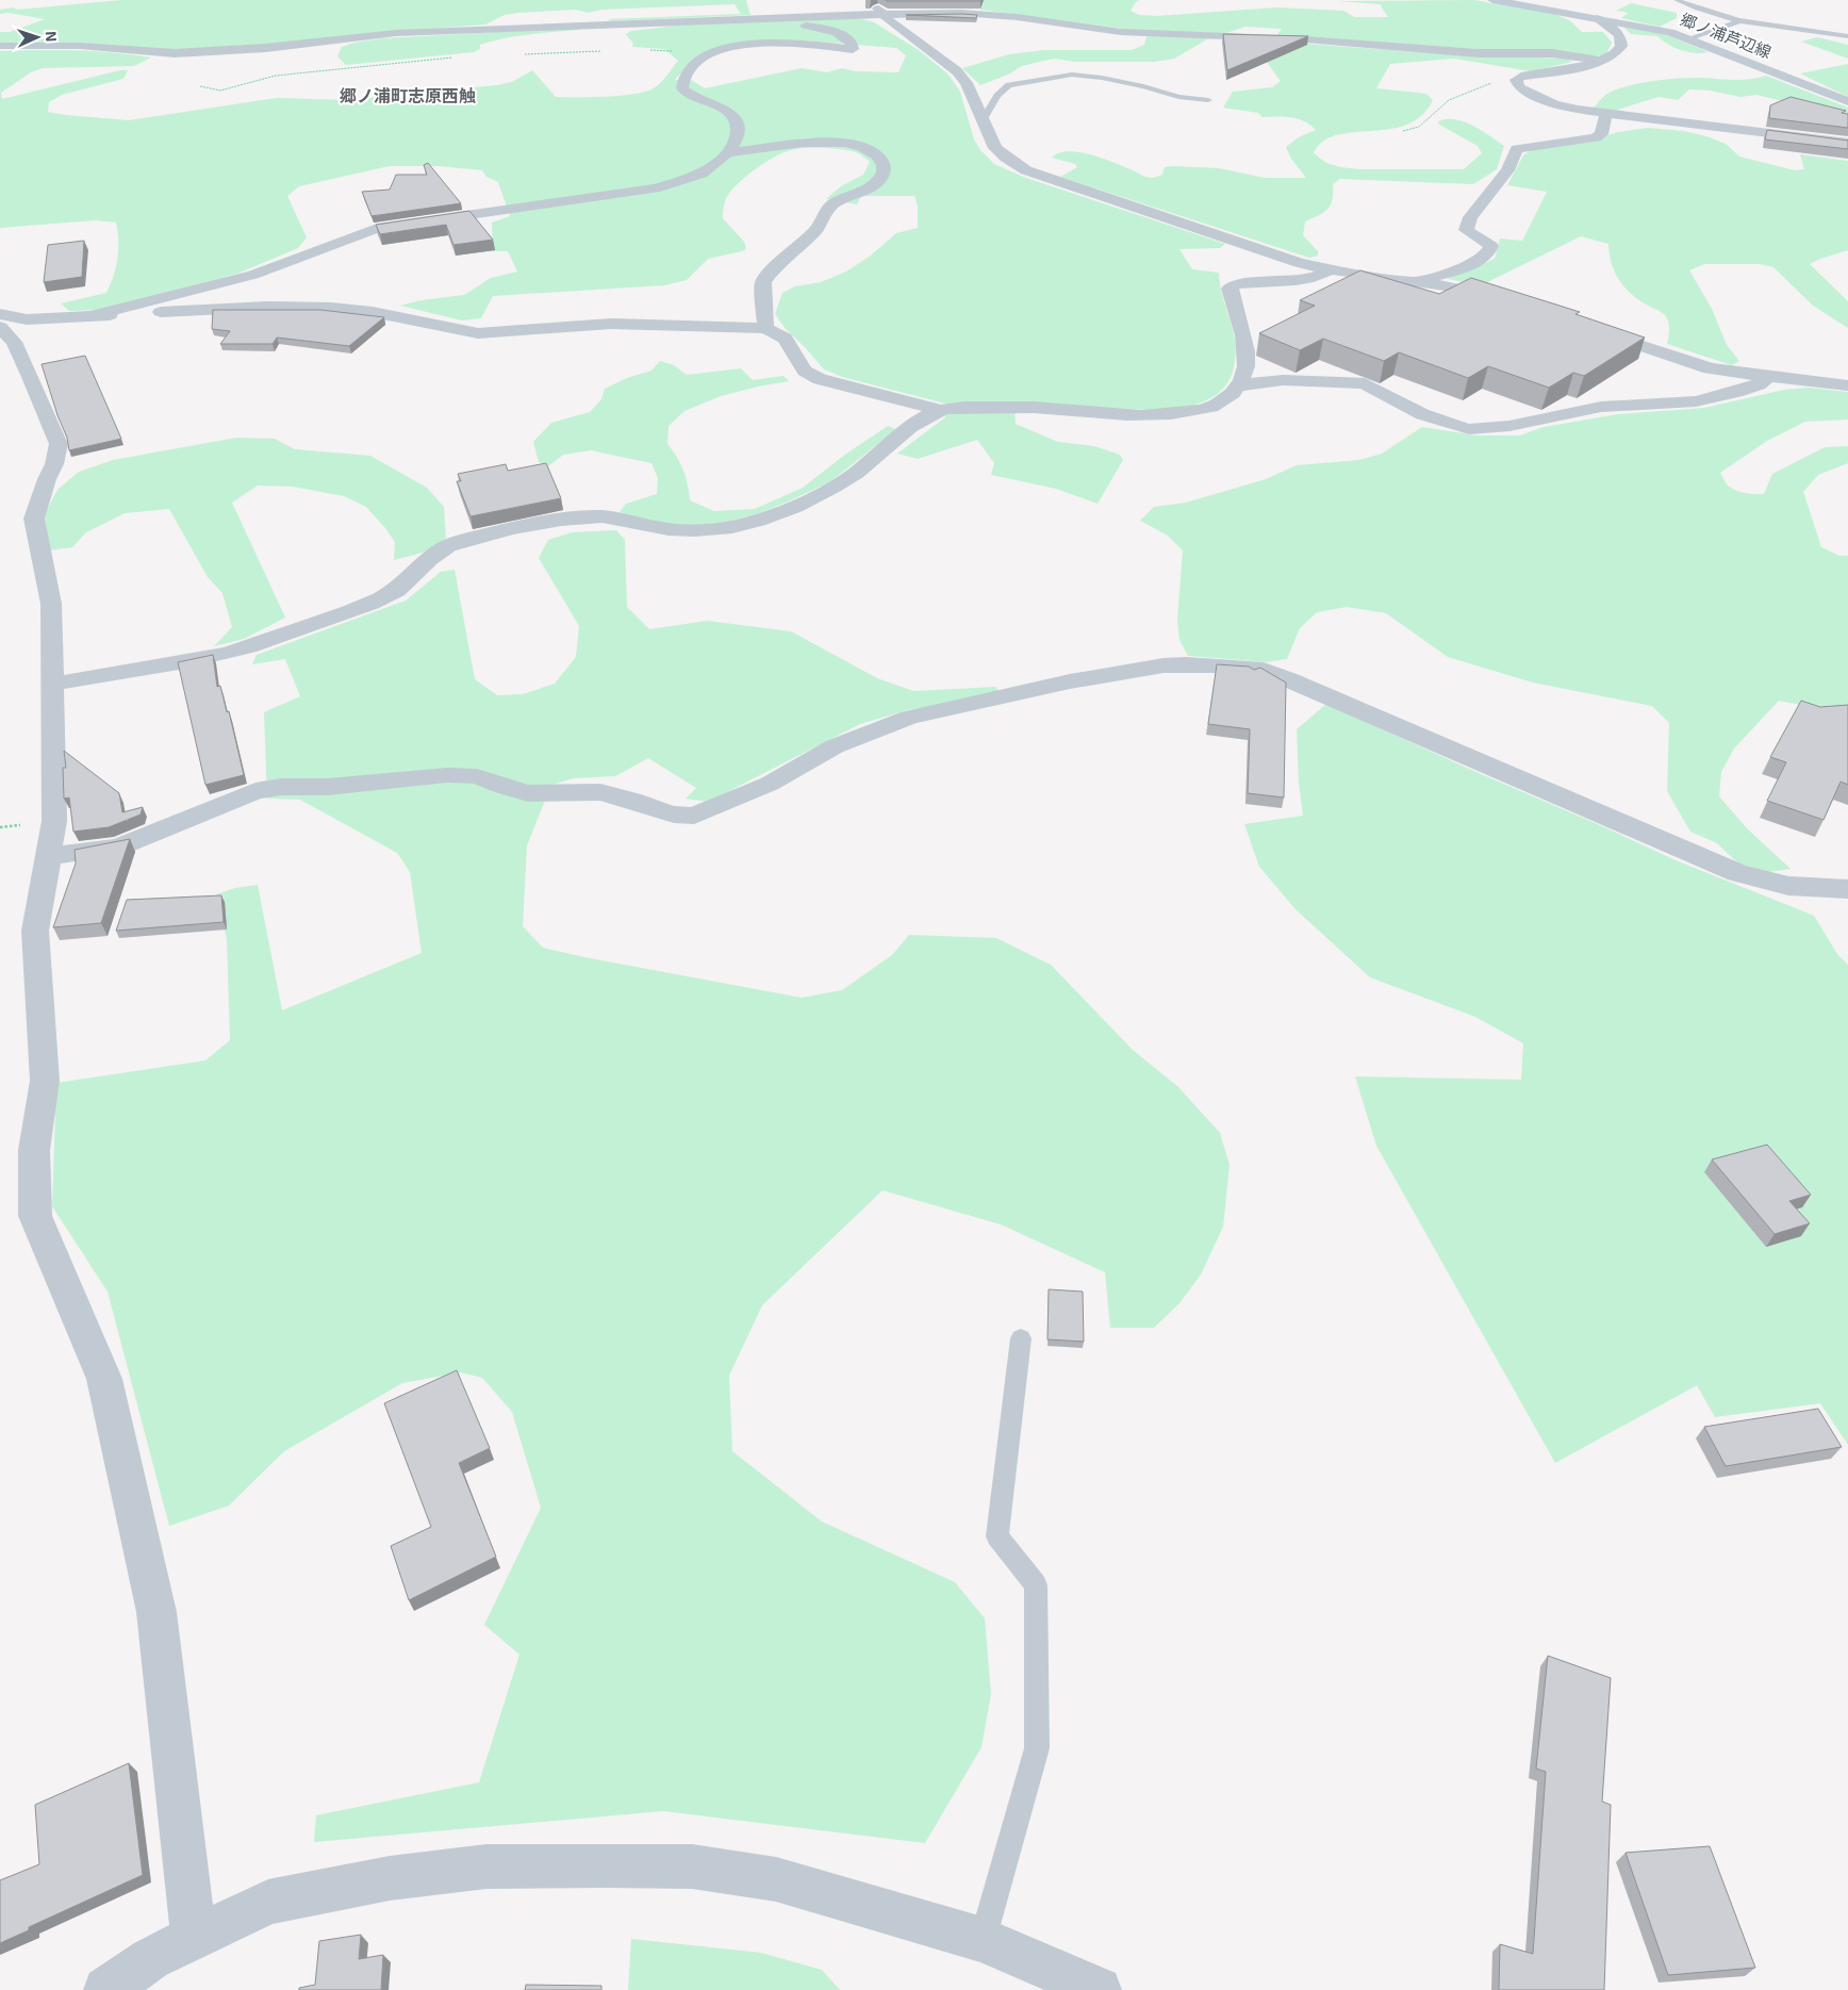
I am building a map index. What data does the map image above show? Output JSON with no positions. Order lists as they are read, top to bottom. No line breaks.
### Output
{"streets":{"main road":["郷ノ浦芦辺線"]},"districts":["郷ノ浦町志原西触"],"north":"right"}
